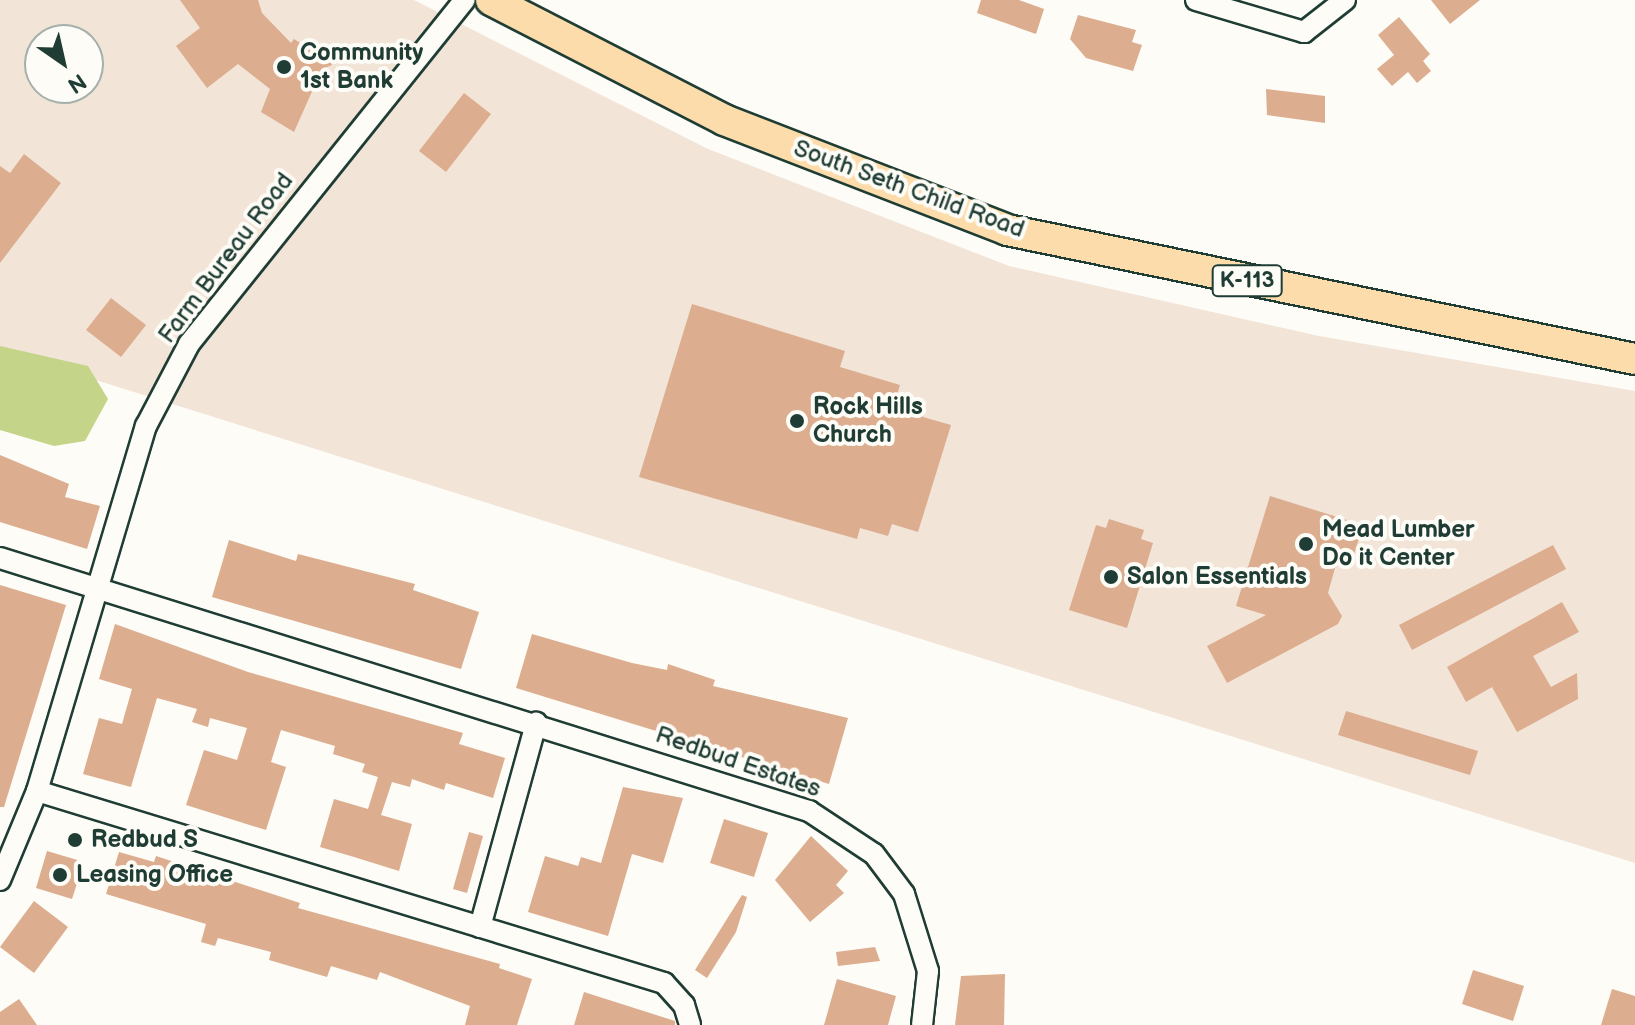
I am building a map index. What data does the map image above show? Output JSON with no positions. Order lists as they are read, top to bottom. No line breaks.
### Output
{"streets":{"main road":["South Seth Child Road","K-113"],"street":["Farm Bureau Road","Redbud Estates"]},"crossings":[["Farm Bureau Road","Redbud Estates"]],"places":["Community 1st Bank","Rock Hills Church","Mead Lumber Do it Center","Salon Essentials","Redbud S","Leasing Office"],"north":"bottom right"}
